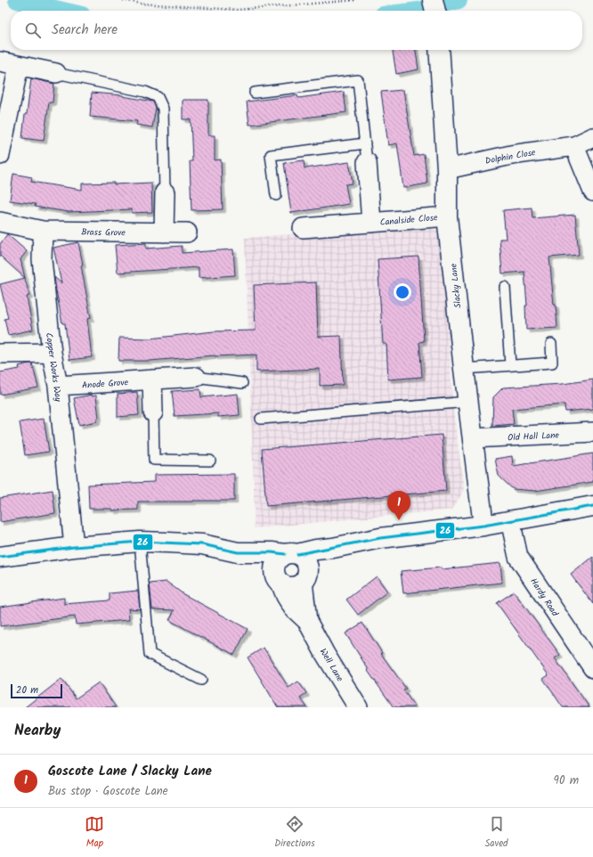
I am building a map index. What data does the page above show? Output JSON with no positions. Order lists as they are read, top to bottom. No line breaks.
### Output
{"streets":{"street":["Dolphin Close","Canalside Close","Brass Grove","Slacky Lane","Copper Works Way","Anode Grove","Old Hall Lane","Hardy Road","Well Lane"]},"crossings":[["Dolphin Close","Slacky Lane"],["Canalside Close","Slacky Lane"],["Brass Grove","Copper Works Way"],["Slacky Lane","Old Hall Lane"],["Copper Works Way","Anode Grove"]],"lines":["transit line 26"],"scale_bar":"20 m","page":{"search":"Search here","pins":"1","scale":"20 m","heading":"Nearby","list":[{"mark":"1","name":"Goscote Lane / Slacky Lane","note":"Bus stop · Goscote Lane","value":"90 m"}],"nav":["Map","Directions","Saved"]}}
